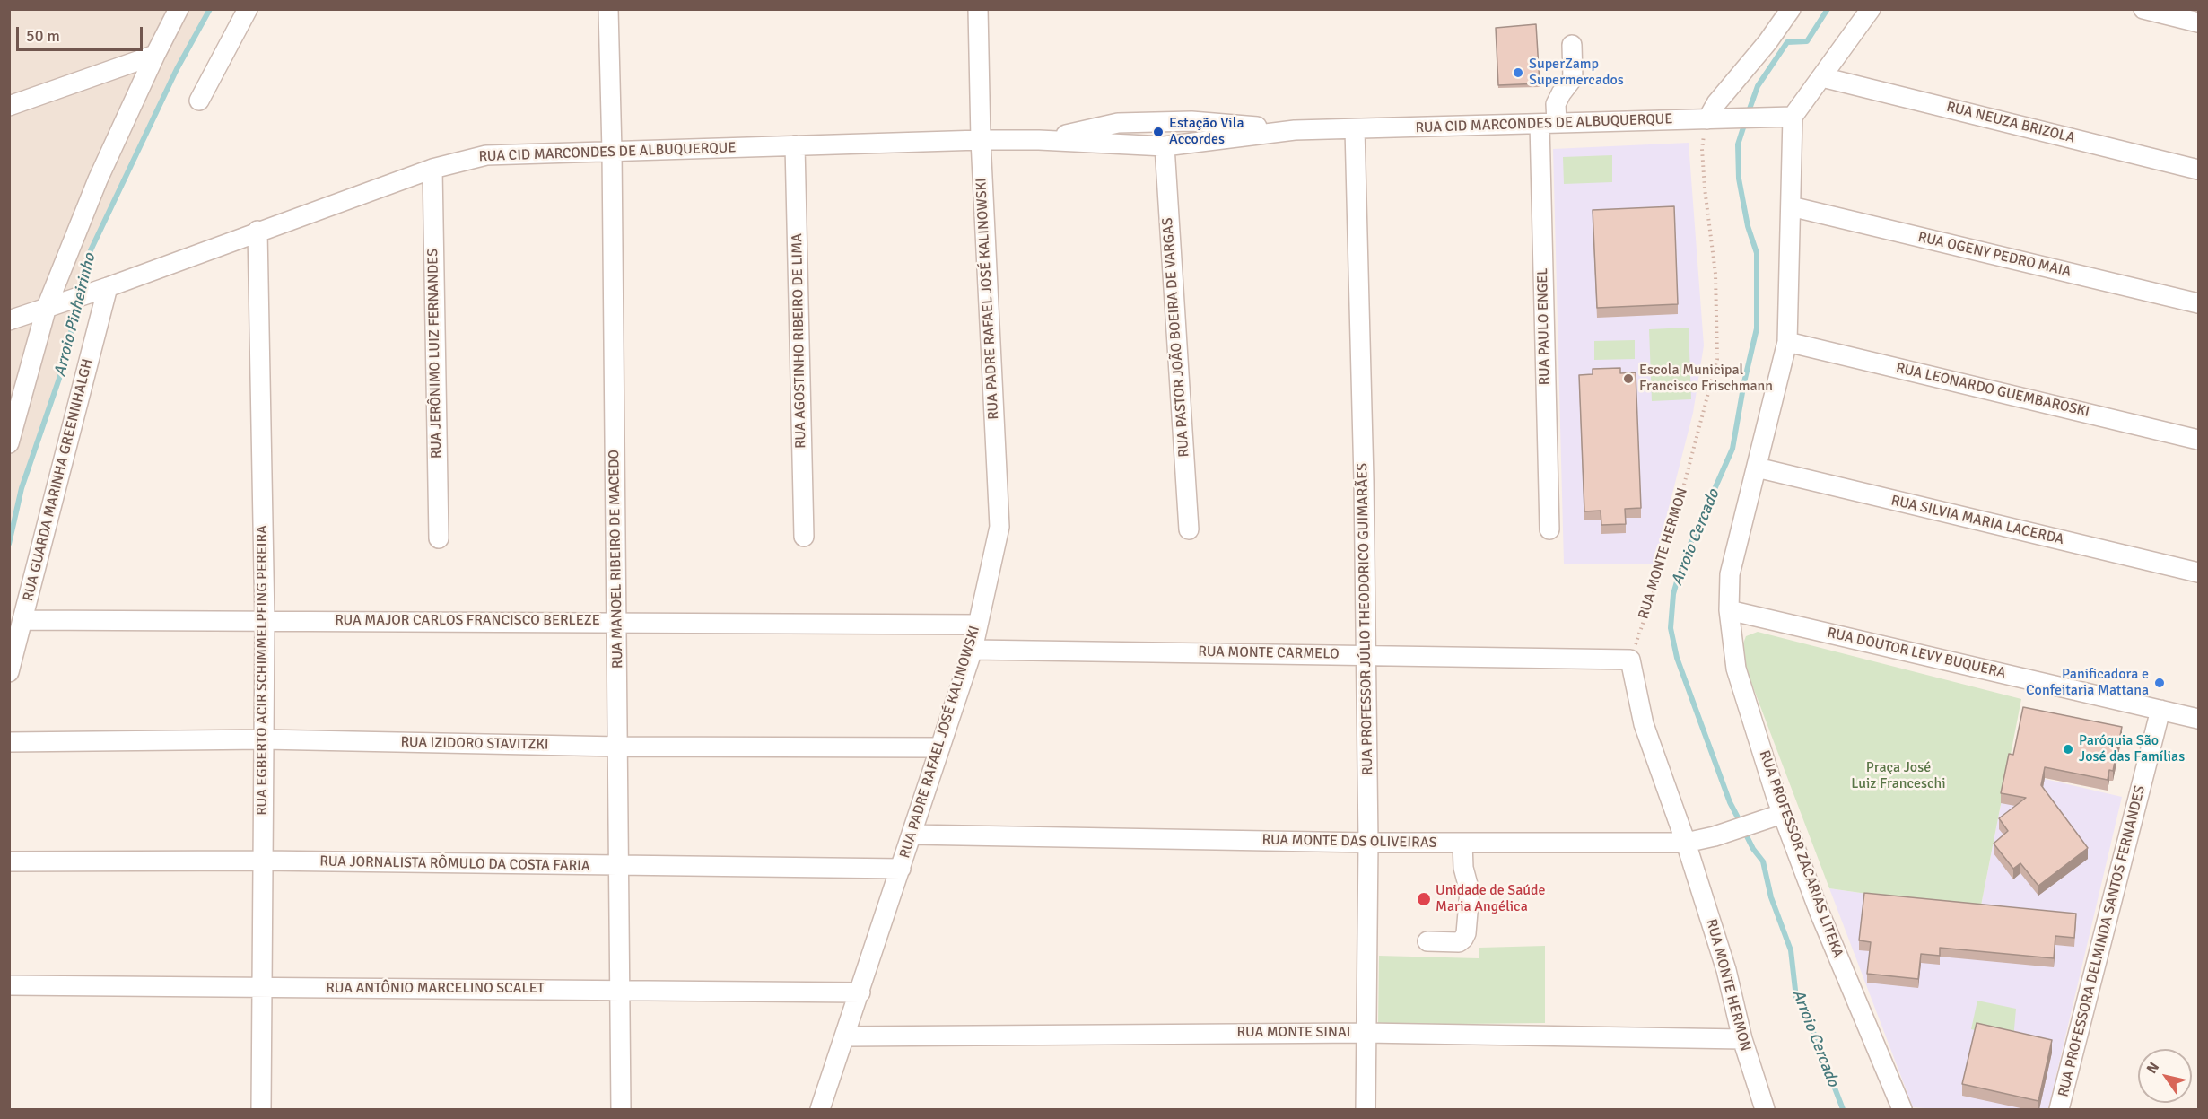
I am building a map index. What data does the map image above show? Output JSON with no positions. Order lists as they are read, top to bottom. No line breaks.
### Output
{"streets":{"street":["RUA NEUZA BRIZOLA","RUA CID MARCONDES DE ALBUQUERQUE","RUA OGENY PEDRO MAIA","RUA PADRE RAFAEL JOSÉ KALINOWSKI","RUA PAULO ENGEL","RUA PASTOR JOÃO BOEIRA DE VARGAS","RUA AGOSTINHO RIBEIRO DE LIMA","RUA JERÔNIMO LUIZ FERNANDES","RUA LEONARDO GUEMBAROSKI","RUA GUARDA MARINHA GREENNHALGH","RUA SILVIA MARIA LACERDA","RUA MONTE HERMON","RUA MANOEL RIBEIRO DE MACEDO","RUA PROFESSOR JÚLIO THEODORICO GUIMARÃES","RUA MAJOR CARLOS FRANCISCO BERLEZE","RUA MONTE CARMELO","RUA DOUTOR LEVY BUQUERA","RUA EGBERTO ACIR SCHIMMELPFING PEREIRA","RUA IZIDORO STAVITZKI","RUA MONTE DAS OLIVEIRAS","RUA PROFESSOR ZACARIAS LITEKA","RUA JORNALISTA RÔMULO DA COSTA FARIA","RUA PROFESSORA DELMINDA SANTOS FERNANDES","RUA ANTÔNIO MARCELINO SCALET","RUA MONTE SINAI"]},"crossings":[["RUA CID MARCONDES DE ALBUQUERQUE","RUA PADRE RAFAEL JOSÉ KALINOWSKI"],["RUA CID MARCONDES DE ALBUQUERQUE","RUA PAULO ENGEL"],["RUA CID MARCONDES DE ALBUQUERQUE","RUA PASTOR JOÃO BOEIRA DE VARGAS"],["RUA CID MARCONDES DE ALBUQUERQUE","RUA AGOSTINHO RIBEIRO DE LIMA"],["RUA CID MARCONDES DE ALBUQUERQUE","RUA JERÔNIMO LUIZ FERNANDES"],["RUA CID MARCONDES DE ALBUQUERQUE","RUA GUARDA MARINHA GREENNHALGH"],["RUA CID MARCONDES DE ALBUQUERQUE","RUA MONTE HERMON"],["RUA CID MARCONDES DE ALBUQUERQUE","RUA MANOEL RIBEIRO DE MACEDO"],["RUA CID MARCONDES DE ALBUQUERQUE","RUA PROFESSOR JÚLIO THEODORICO GUIMARÃES"],["RUA CID MARCONDES DE ALBUQUERQUE","RUA EGBERTO ACIR SCHIMMELPFING PEREIRA"],["RUA CID MARCONDES DE ALBUQUERQUE","RUA PROFESSOR ZACARIAS LITEKA"],["RUA OGENY PEDRO MAIA","RUA PROFESSOR ZACARIAS LITEKA"],["RUA PADRE RAFAEL JOSÉ KALINOWSKI","RUA MAJOR CARLOS FRANCISCO BERLEZE"],["RUA PADRE RAFAEL JOSÉ KALINOWSKI","RUA MONTE CARMELO"],["RUA PADRE RAFAEL JOSÉ KALINOWSKI","RUA IZIDORO STAVITZKI"],["RUA PADRE RAFAEL JOSÉ KALINOWSKI","RUA MONTE DAS OLIVEIRAS"],["RUA PADRE RAFAEL JOSÉ KALINOWSKI","RUA JORNALISTA RÔMULO DA COSTA FARIA"],["RUA PADRE RAFAEL JOSÉ KALINOWSKI","RUA ANTÔNIO MARCELINO SCALET"],["RUA PADRE RAFAEL JOSÉ KALINOWSKI","RUA MONTE SINAI"],["RUA LEONARDO GUEMBAROSKI","RUA PROFESSOR ZACARIAS LITEKA"],["RUA GUARDA MARINHA GREENNHALGH","RUA MAJOR CARLOS FRANCISCO BERLEZE"],["RUA SILVIA MARIA LACERDA","RUA PROFESSOR ZACARIAS LITEKA"],["RUA MONTE HERMON","RUA MONTE CARMELO"],["RUA MONTE HERMON","RUA MONTE DAS OLIVEIRAS"],["RUA MONTE HERMON","RUA MONTE SINAI"],["RUA MANOEL RIBEIRO DE MACEDO","RUA MAJOR CARLOS FRANCISCO BERLEZE"],["RUA MANOEL RIBEIRO DE MACEDO","RUA IZIDORO STAVITZKI"],["RUA MANOEL RIBEIRO DE MACEDO","RUA JORNALISTA RÔMULO DA COSTA FARIA"],["RUA MANOEL RIBEIRO DE MACEDO","RUA ANTÔNIO MARCELINO SCALET"],["RUA PROFESSOR JÚLIO THEODORICO GUIMARÃES","RUA MONTE CARMELO"],["RUA PROFESSOR JÚLIO THEODORICO GUIMARÃES","RUA MONTE DAS OLIVEIRAS"],["RUA PROFESSOR JÚLIO THEODORICO GUIMARÃES","RUA MONTE SINAI"],["RUA MAJOR CARLOS FRANCISCO BERLEZE","RUA EGBERTO ACIR SCHIMMELPFING PEREIRA"],["RUA DOUTOR LEVY BUQUERA","RUA PROFESSOR ZACARIAS LITEKA"],["RUA DOUTOR LEVY BUQUERA","RUA PROFESSORA DELMINDA SANTOS FERNANDES"],["RUA EGBERTO ACIR SCHIMMELPFING PEREIRA","RUA IZIDORO STAVITZKI"],["RUA EGBERTO ACIR SCHIMMELPFING PEREIRA","RUA JORNALISTA RÔMULO DA COSTA FARIA"],["RUA EGBERTO ACIR SCHIMMELPFING PEREIRA","RUA ANTÔNIO MARCELINO SCALET"],["RUA MONTE DAS OLIVEIRAS","RUA PROFESSOR ZACARIAS LITEKA"]],"water":["Arroio Pinheirinho","Arroio Cercado"],"parks":["Praça José Luiz Franceschi"],"places":["SuperZamp Supermercados","Estação Vila Accordes","Escola Municipal Francisco Frischmann","Panificadora e Confeitaria Mattana","Paróquia São José das Famílias","Unidade de Saúde Maria Angélica"],"scale_bar":"50 m","north":"top left"}
